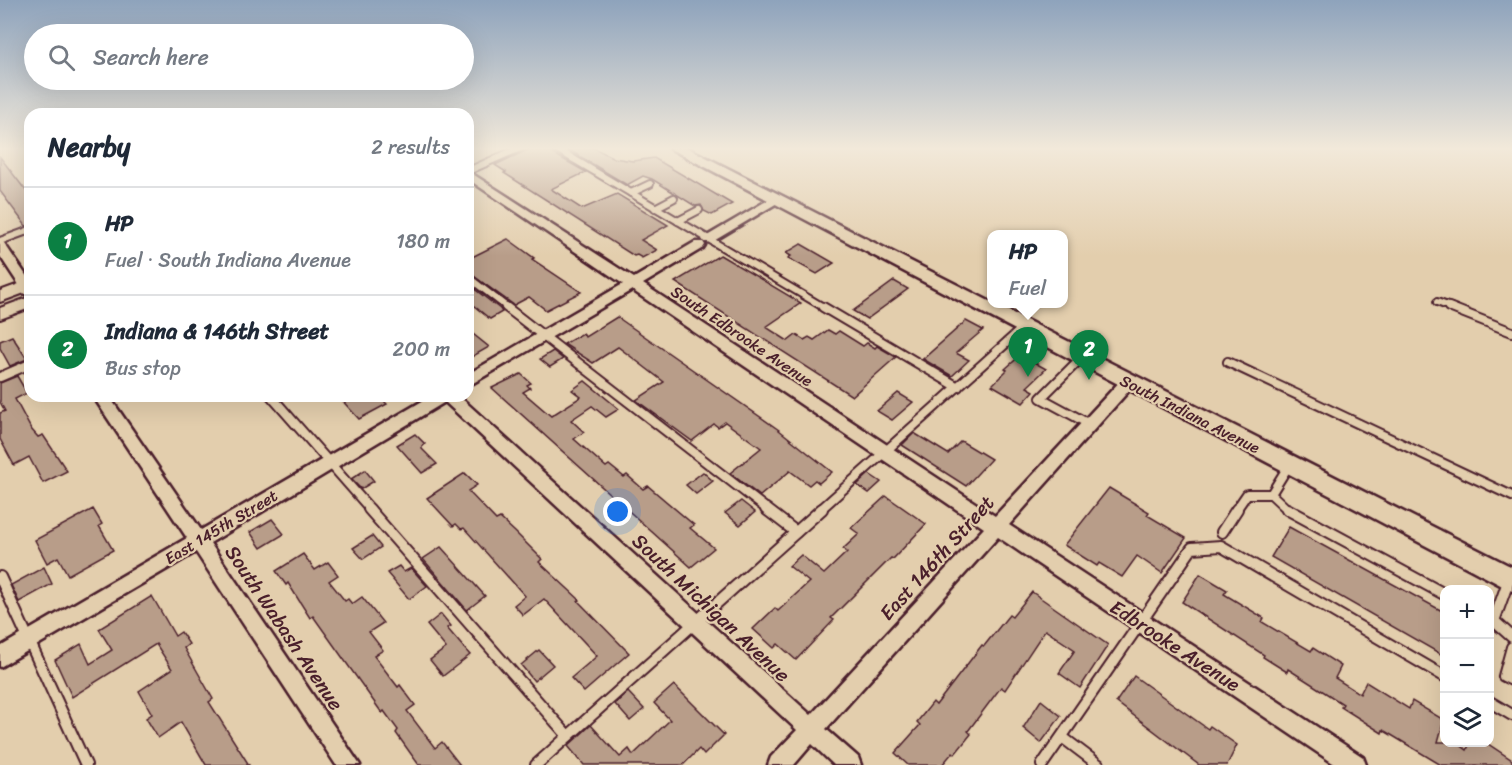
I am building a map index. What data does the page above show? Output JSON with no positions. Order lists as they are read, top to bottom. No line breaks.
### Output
{"streets":{"main road":["South Indiana Avenue"],"street":["South Edbrooke Avenue","East 145th Street","East 146th Street","South Michigan Avenue","South Wabash Avenue","Edbrooke Avenue"]},"crossings":[["South Edbrooke Avenue","East 146th Street"],["South Edbrooke Avenue","Edbrooke Avenue"],["South Indiana Avenue","East 146th Street"],["East 145th Street","South Wabash Avenue"],["East 146th Street","South Michigan Avenue"],["East 146th Street","Edbrooke Avenue"]],"page":{"search":"Search here","heading":["Nearby","2 results"],"list":[{"mark":"1","name":"HP","note":"Fuel · South Indiana Avenue","value":"180 m"},{"mark":"2","name":"Indiana & 146th Street","note":"Bus stop","value":"200 m"}],"popup":["HP","Fuel"],"pins":["1","2"],"map_buttons":["+","−"]}}
